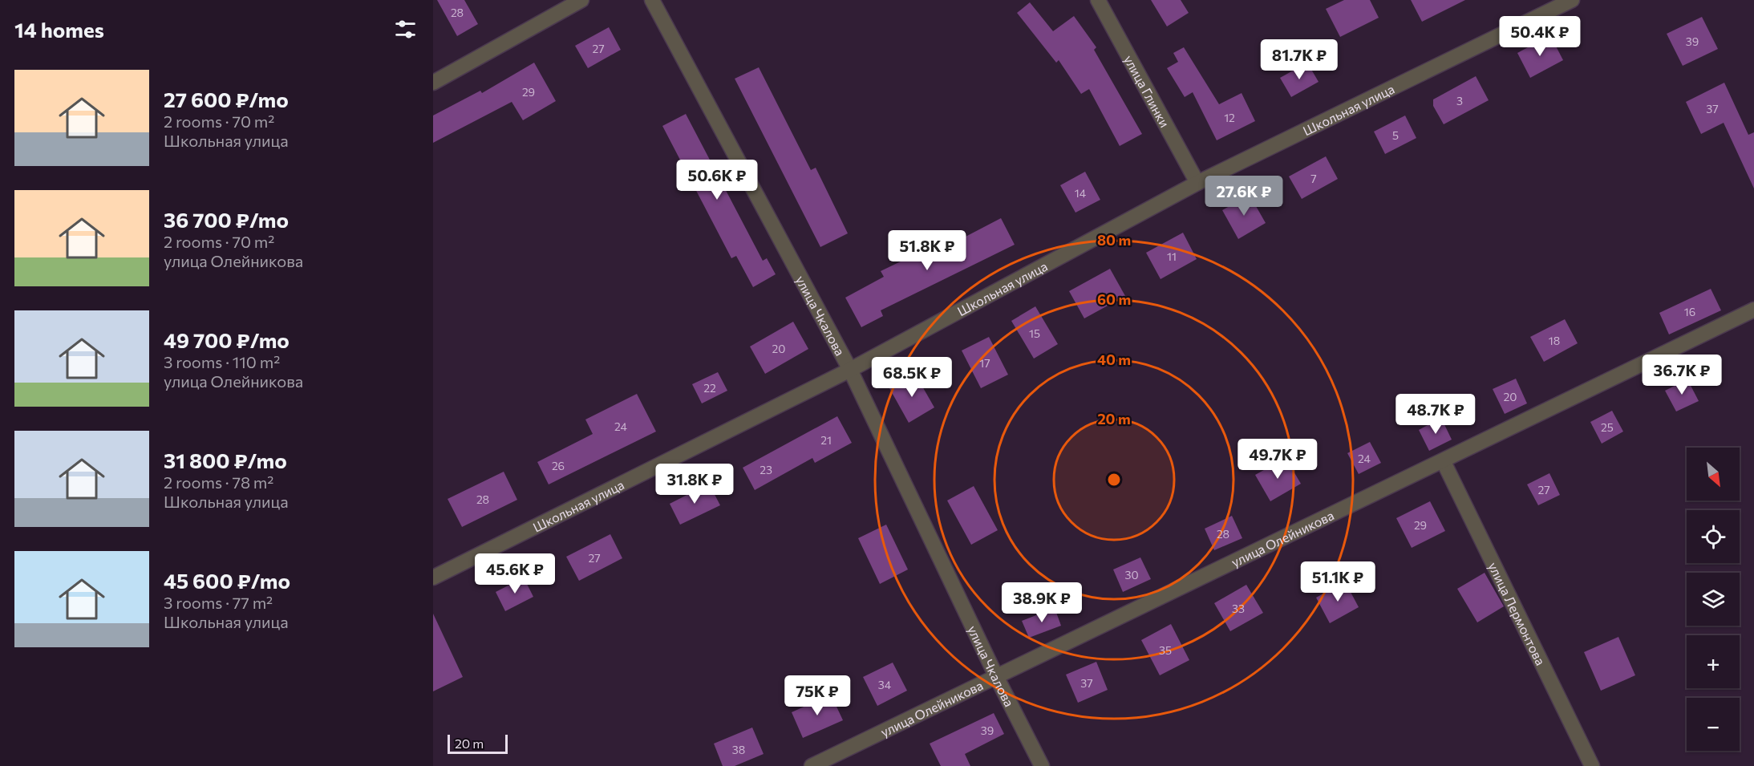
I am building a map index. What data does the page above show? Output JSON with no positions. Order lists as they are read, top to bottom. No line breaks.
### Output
{"streets":{"street":["улица Глинки","Школьная улица","улица Чкалова","улица Олейникова","улица Лермонтова"]},"crossings":[["улица Глинки","Школьная улица"],["Школьная улица","улица Чкалова"],["улица Чкалова","улица Олейникова"],["улица Олейникова","улица Лермонтова"]],"house_numbers":["28","39","27","29","3","37","12","5","7","14","11","16","15","18","20","17","22","20","24","25","21","24","26","23","27","28","29","28","27","30","33","35","37","34","39","38"],"scale_bar":"20 m","north":"bottom right","page":{"heading":"14 homes","price":["50.4K ₽","81.7K ₽","50.6K ₽","27.6K ₽","51.8K ₽","36.7K ₽","68.5K ₽","48.7K ₽","49.7K ₽","31.8K ₽","45.6K ₽","51.1K ₽","38.9K ₽","75K ₽"],"list":[{"name":"27 600 ₽/mo","note":"2 rooms · 70 m² · Школьная улица"},{"name":"36 700 ₽/mo","note":"2 rooms · 70 m² · улица Олейникова"},{"name":"49 700 ₽/mo","note":"3 rooms · 110 m² · улица Олейникова"},{"name":"31 800 ₽/mo","note":"2 rooms · 78 m² · Школьная улица"},{"name":"45 600 ₽/mo","note":"3 rooms · 77 m² · Школьная улица"}],"map_buttons":["+","−"],"scale":"20 m"},"rings":["80 m","60 m","40 m","20 m"]}
